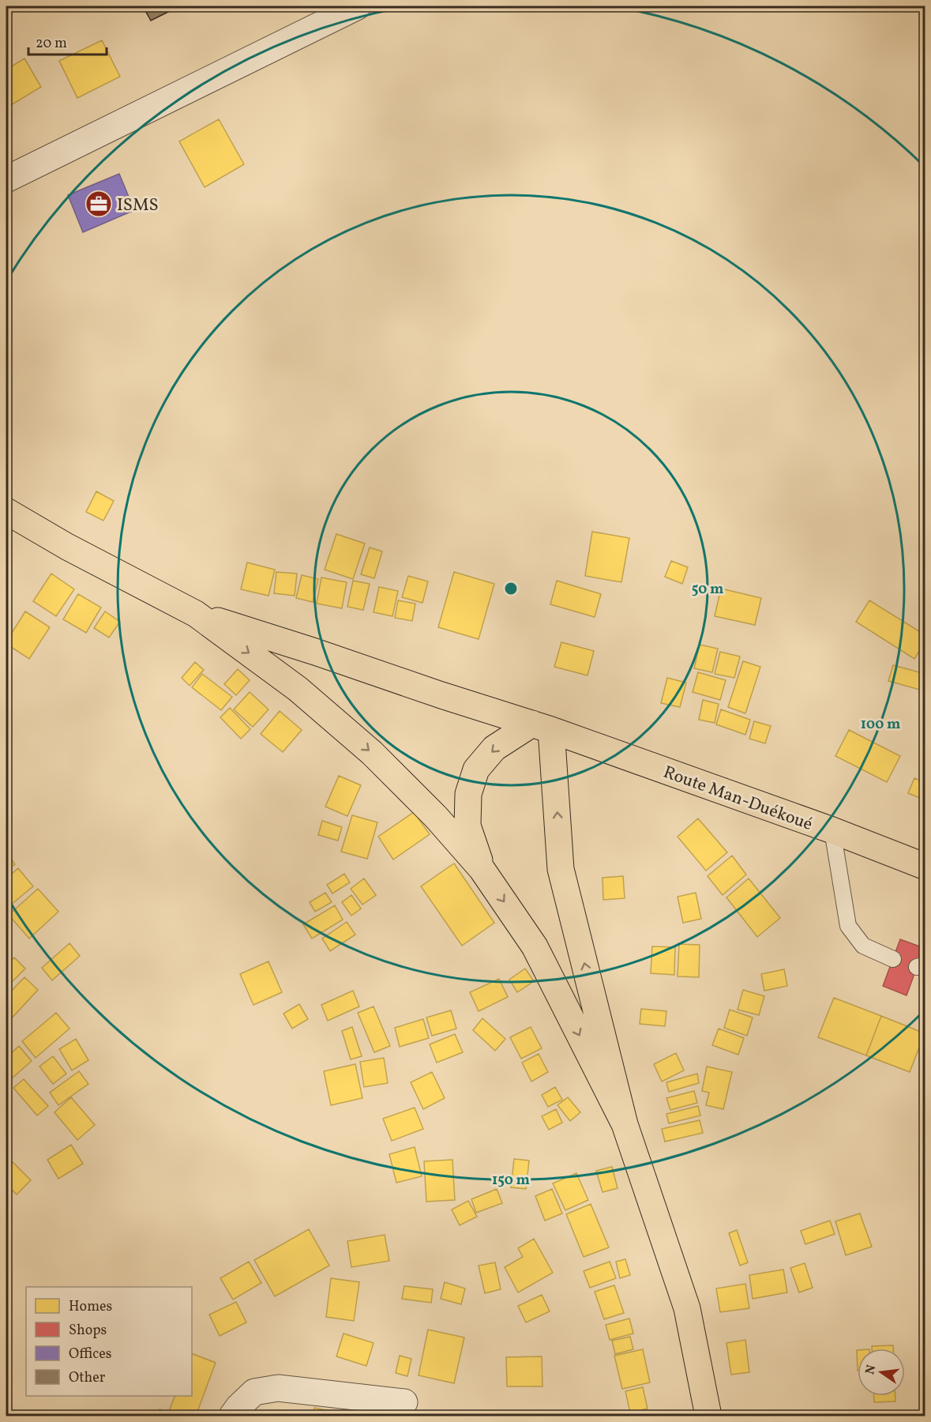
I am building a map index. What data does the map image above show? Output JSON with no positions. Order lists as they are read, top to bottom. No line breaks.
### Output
{"streets":{"main road":["Route Man-Duékoué"]},"places":{"office":["ISMS"]},"legend":["Homes","Shops","Offices","Other"],"scale_bar":"20 m","north":"left","rings":["50 m","100 m","150 m"]}
